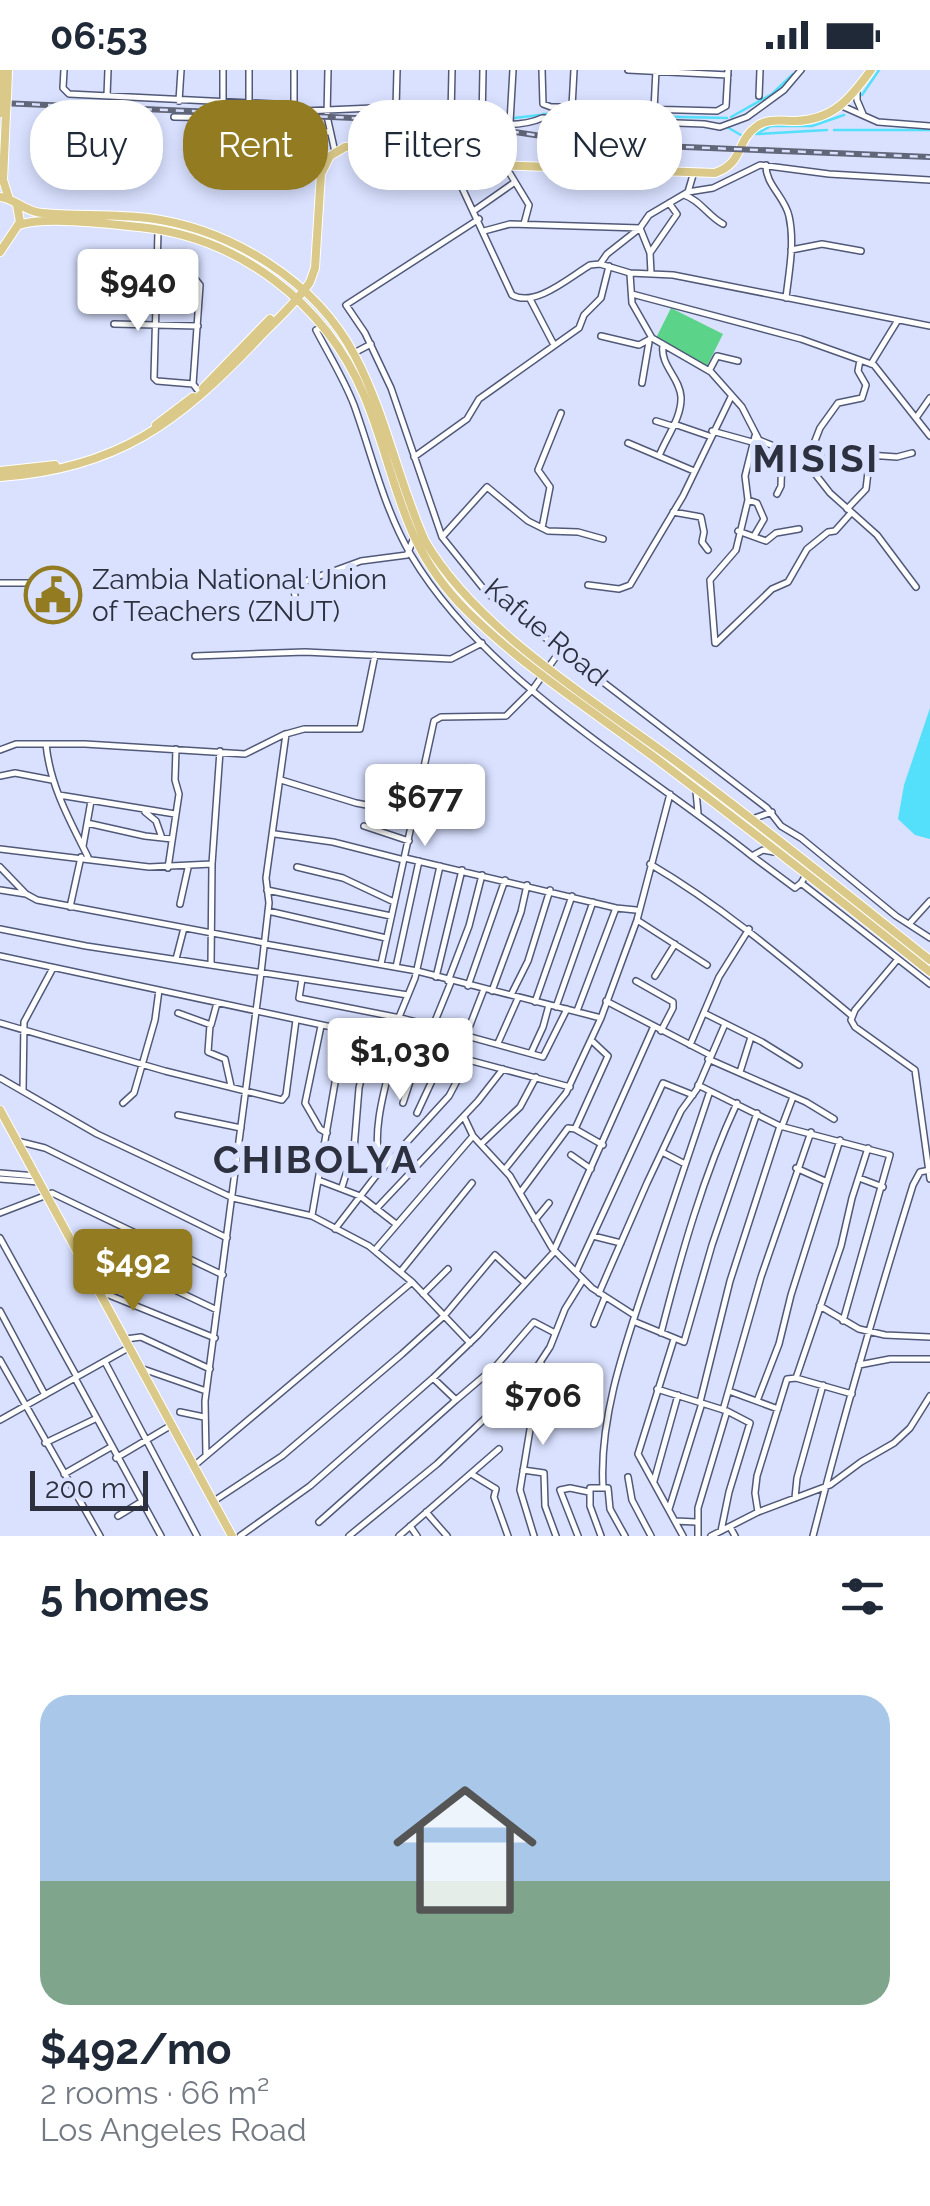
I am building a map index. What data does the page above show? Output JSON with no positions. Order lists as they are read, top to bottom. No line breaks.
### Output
{"streets":{"main road":["Kafue Road"]},"districts":["MISISI","CHIBOLYA"],"places":{"public building":["Zambia National Union of Teachers (ZNUT)"]},"scale_bar":"200 m","page":{"status":"06:53","chip":["Buy","Rent","Filters","New"],"price":["$940","$677","$1,030","$492","$706"],"scale":"200 m","heading":"5 homes","list":[{"name":"$492/mo","note":"2 rooms · 66 m² · Los Angeles Road"}]}}
